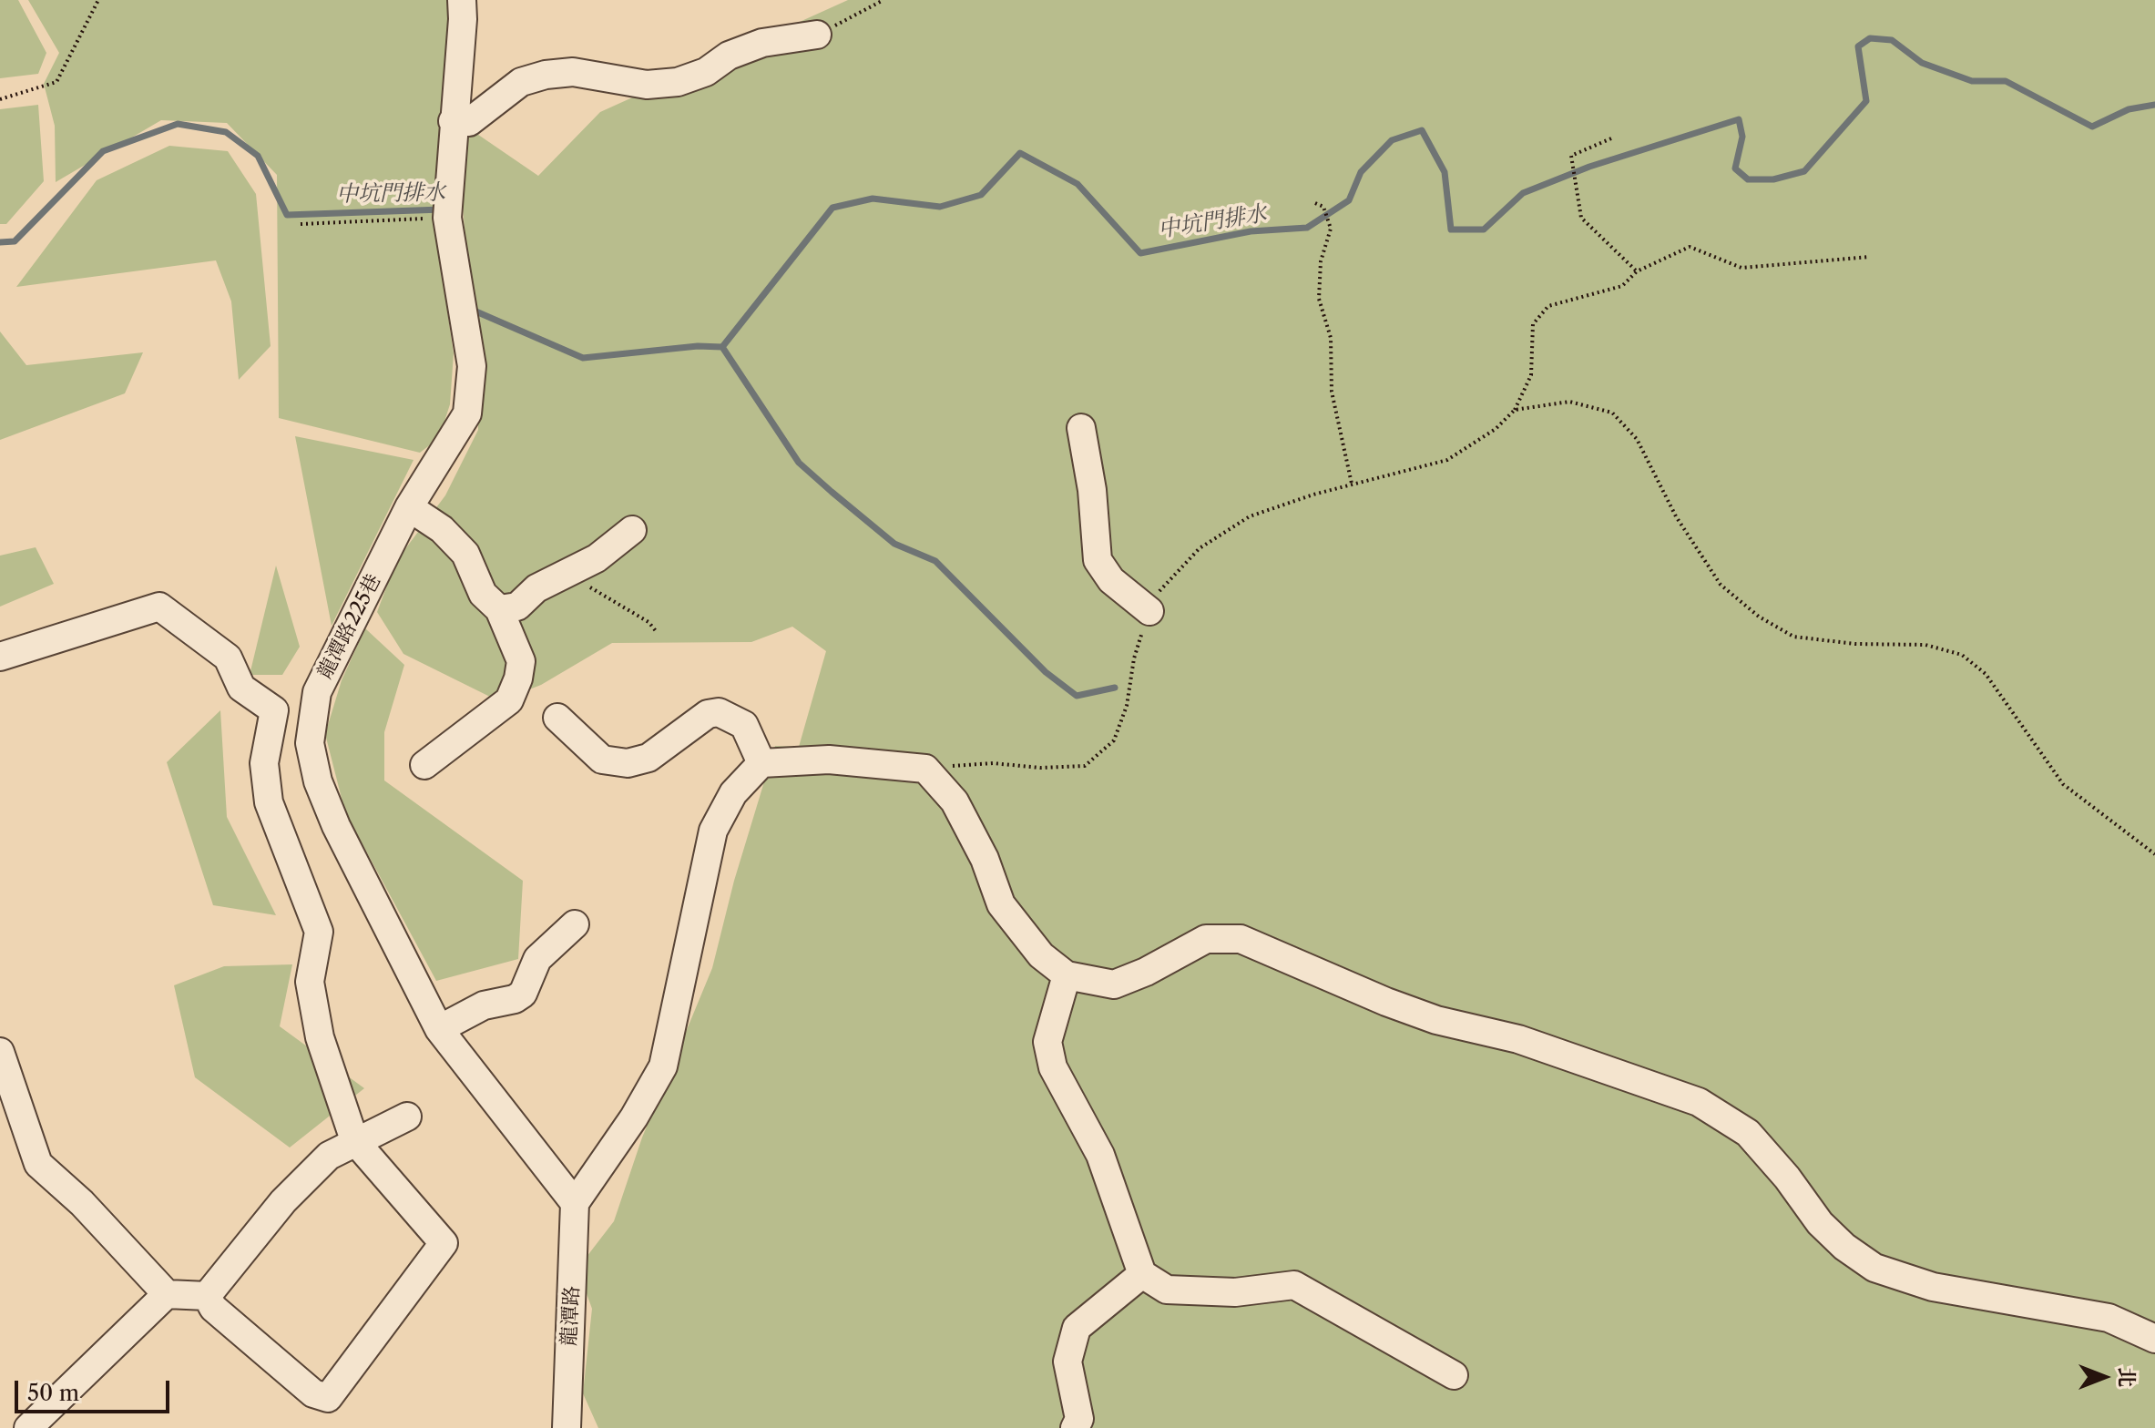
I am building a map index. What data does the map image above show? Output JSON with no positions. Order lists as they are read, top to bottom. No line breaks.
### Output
{"streets":{"street":["龍潭路225巷","龍潭路"]},"crossings":[["龍潭路225巷","龍潭路"]],"water":["中坑門排水"],"scale_bar":"50 m","north":"right"}
